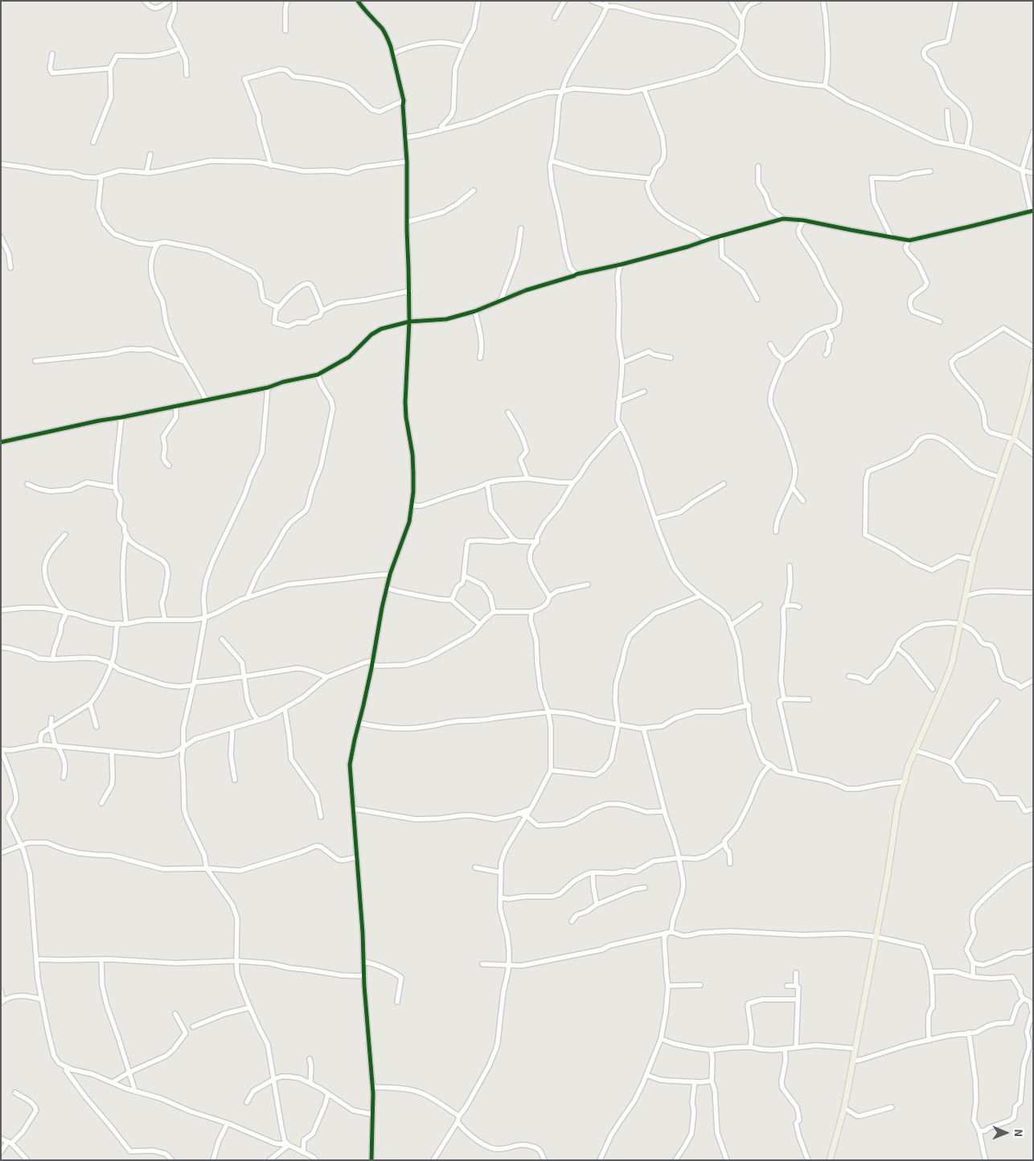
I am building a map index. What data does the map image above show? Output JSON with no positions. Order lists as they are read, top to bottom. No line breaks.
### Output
{"north":"right"}
